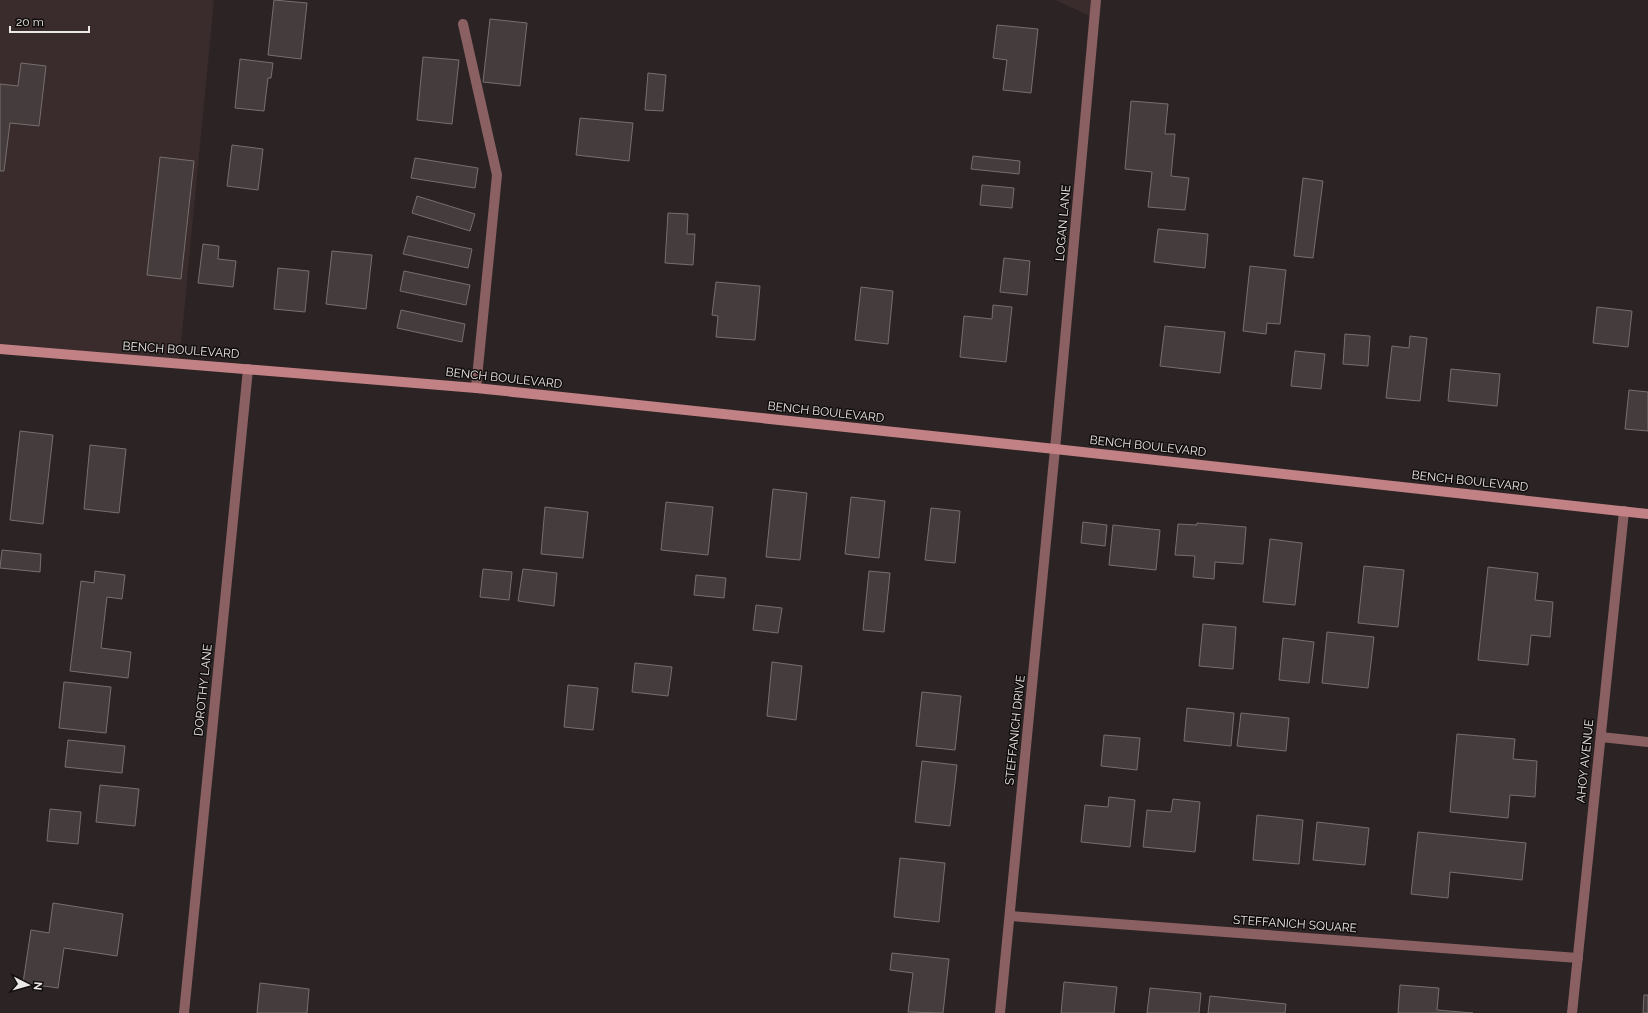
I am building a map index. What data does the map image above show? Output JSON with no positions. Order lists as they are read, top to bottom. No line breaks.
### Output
{"streets":{"main road":["BENCH BOULEVARD"],"street":["LOGAN LANE","DOROTHY LANE","STEFFANICH DRIVE","AHOY AVENUE","STEFFANICH SQUARE"]},"crossings":[["LOGAN LANE","BENCH BOULEVARD"],["LOGAN LANE","STEFFANICH DRIVE"],["BENCH BOULEVARD","DOROTHY LANE"],["BENCH BOULEVARD","STEFFANICH DRIVE"],["BENCH BOULEVARD","AHOY AVENUE"],["STEFFANICH DRIVE","STEFFANICH SQUARE"],["AHOY AVENUE","STEFFANICH SQUARE"]],"scale_bar":"20 m","north":"right"}
